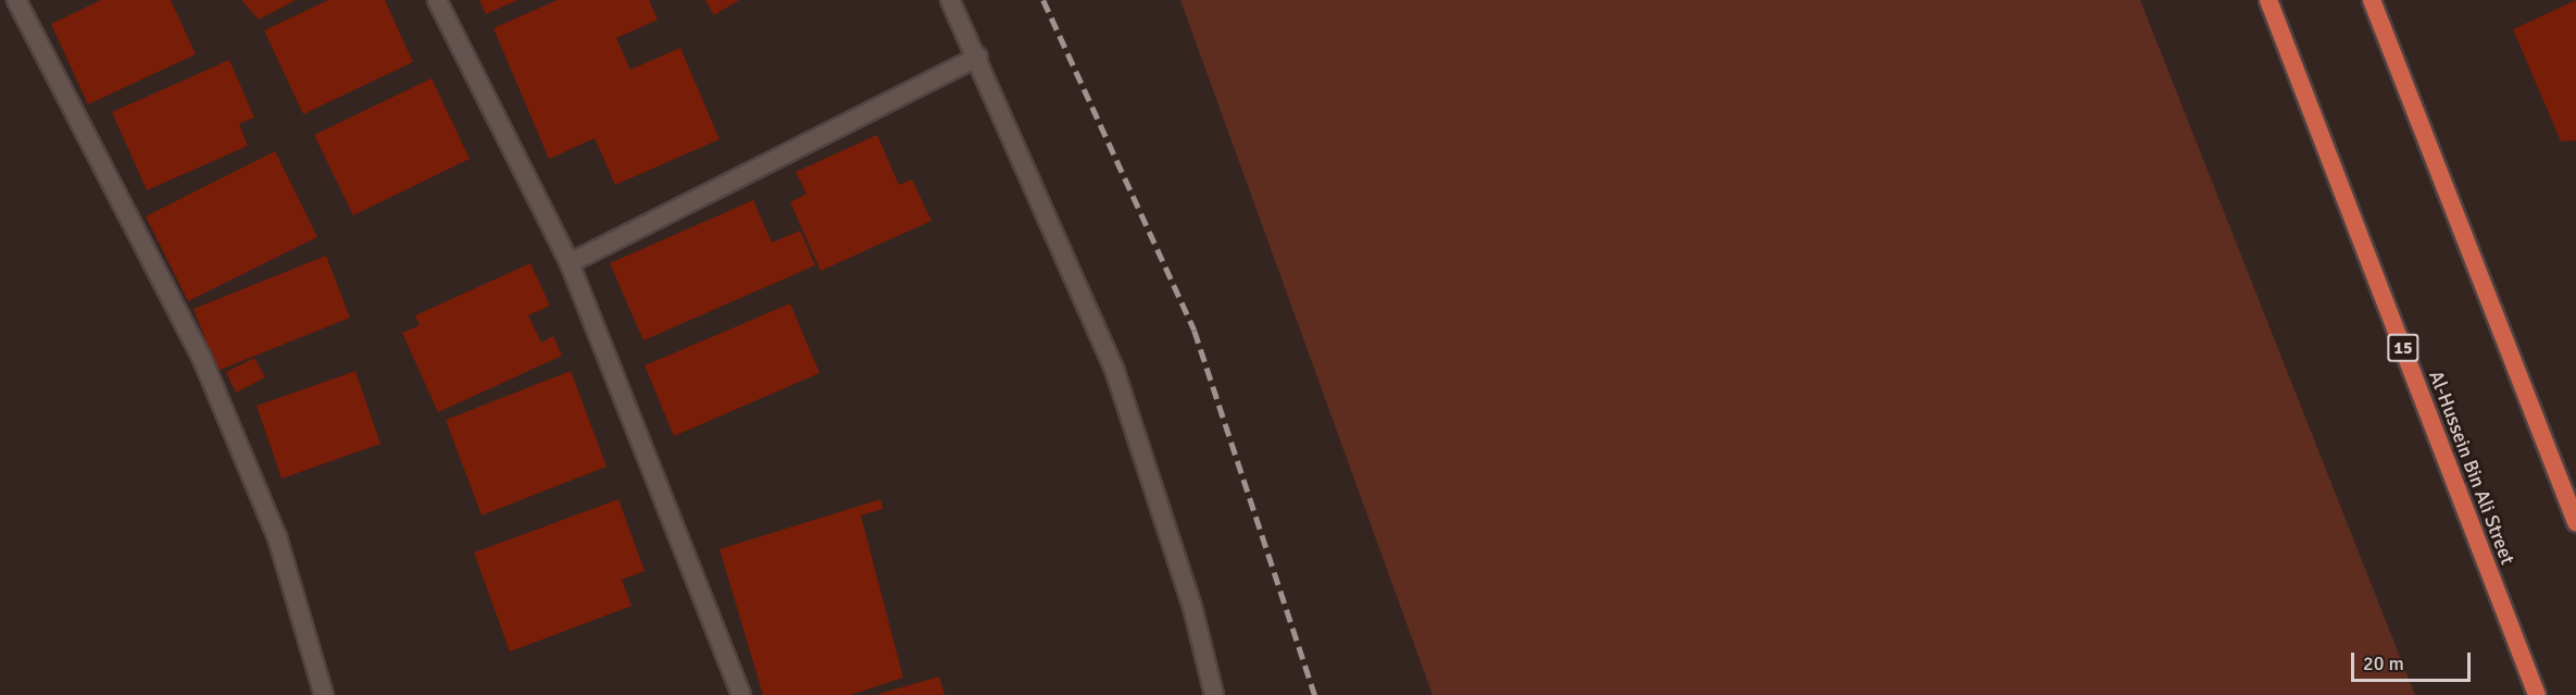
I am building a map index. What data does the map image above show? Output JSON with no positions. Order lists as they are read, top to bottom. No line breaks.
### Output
{"streets":{"highway":["15","Al-Hussein Bin Ali Street"]},"scale_bar":"20 m"}
